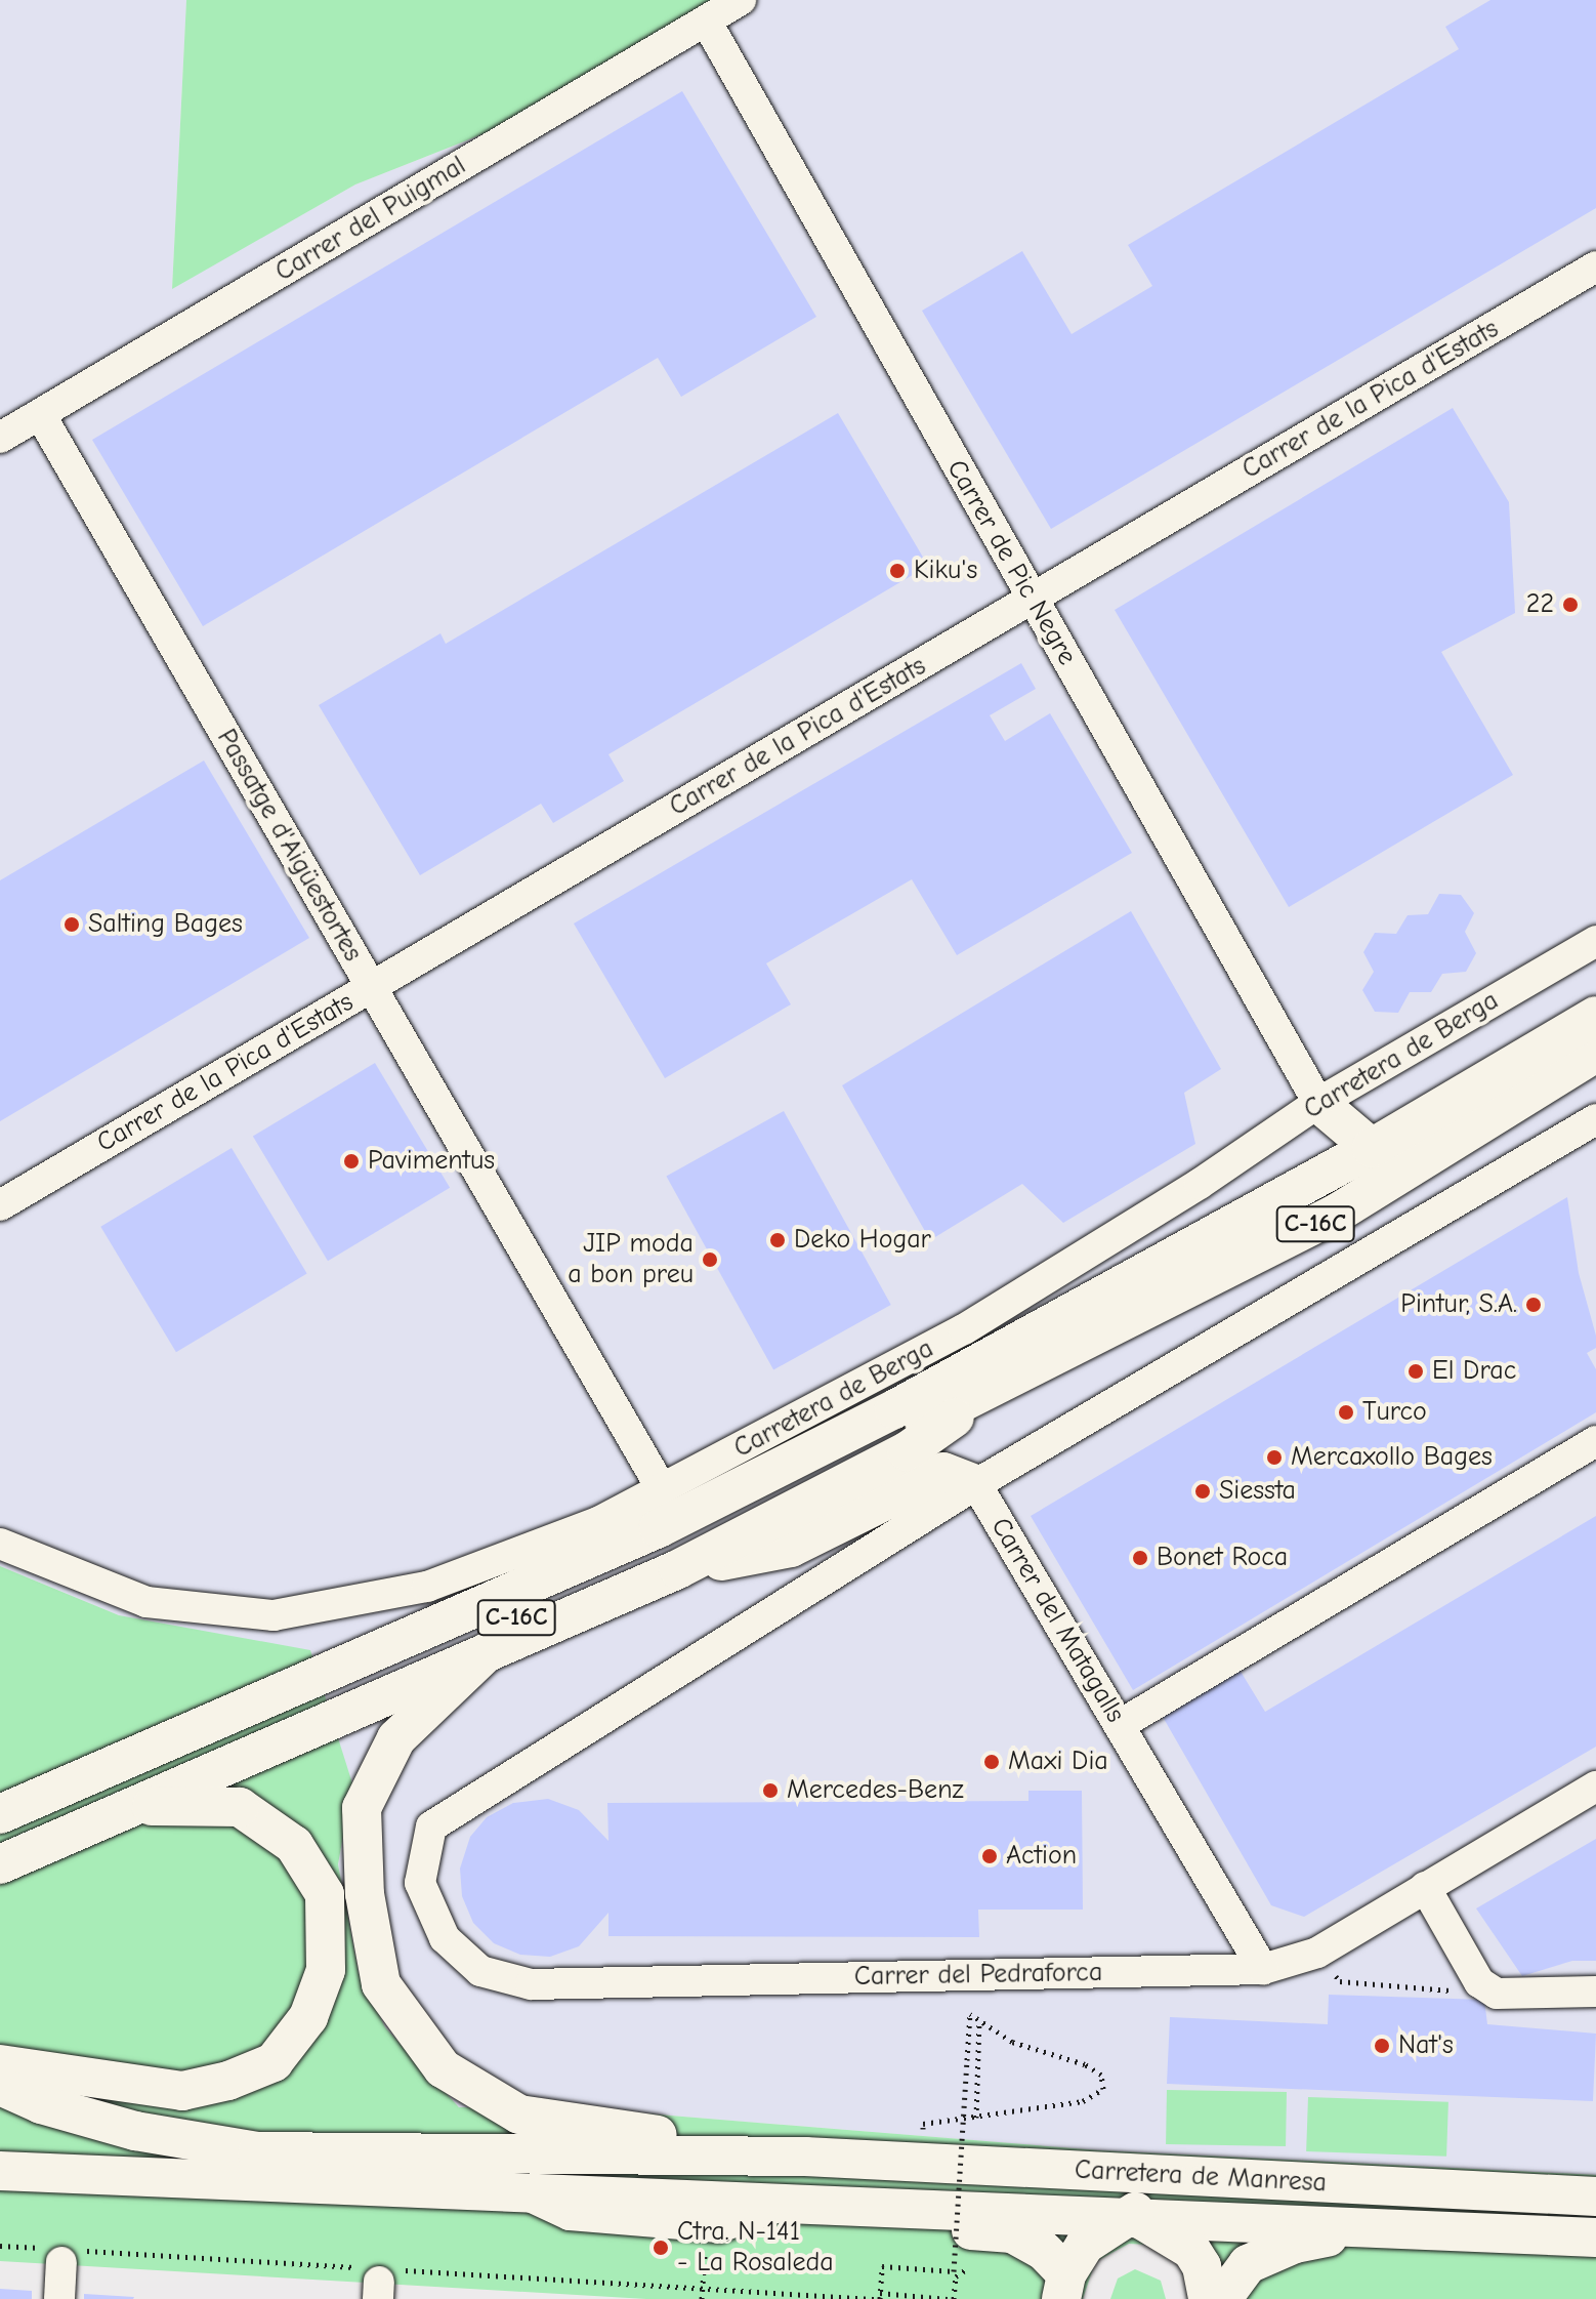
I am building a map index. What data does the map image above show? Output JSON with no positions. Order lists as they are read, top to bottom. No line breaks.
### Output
{"streets":{"main road":["C-16C","Carretera de Manresa"],"street":["Carrer del Puigmal","Carrer de la Pica d'Estats","Carrer de Pic Negre","Passatge d'Aigüestortes","Carretera de Berga","Carrer del Matagalls","Carrer del Pedraforca"]},"crossings":[["Carrer del Puigmal","Carrer de Pic Negre"],["Carrer del Puigmal","Passatge d'Aigüestortes"],["Carrer de la Pica d'Estats","Carrer de Pic Negre"],["Carrer de la Pica d'Estats","Passatge d'Aigüestortes"],["Carrer de Pic Negre","Carretera de Berga"],["Passatge d'Aigüestortes","Carretera de Berga"],["Carrer del Matagalls","Carrer del Pedraforca"]],"places":["Kiku's","22","Salting Bages","Pavimentus","Deko Hogar","JIP moda a bon preu","Pintur, S.A.","El Drac","Turco","Mercaxollo Bages","Siessta","Bonet Roca","Maxi Dia","Mercedes-Benz","Action","Nat's","Ctra. N-141 - La Rosaleda"]}
